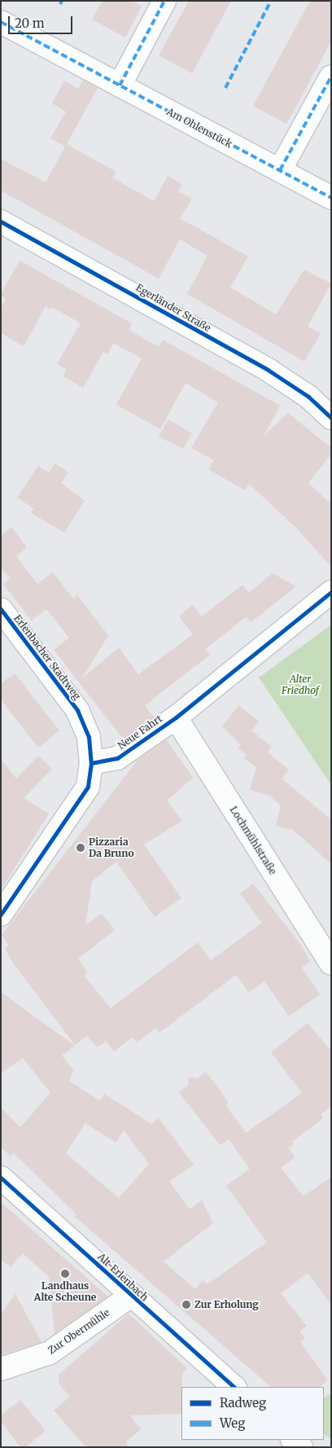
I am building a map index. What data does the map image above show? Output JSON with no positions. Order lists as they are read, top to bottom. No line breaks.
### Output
{"streets":{"street":["Am Ohlenstück","Egerländer Straße","Erlenbacher Stadtweg","Neue Fahrt","Lochmühlstraße","Alt-Erlenbach","Zur Obermühle"]},"crossings":[["Erlenbacher Stadtweg","Neue Fahrt"],["Neue Fahrt","Lochmühlstraße"],["Alt-Erlenbach","Zur Obermühle"]],"parks":["Alter Friedhof"],"places":["Pizzaria Da Bruno","Landhaus Alte Scheune","Zur Erholung"],"legend":["Radweg","Weg"],"scale_bar":"20 m"}
